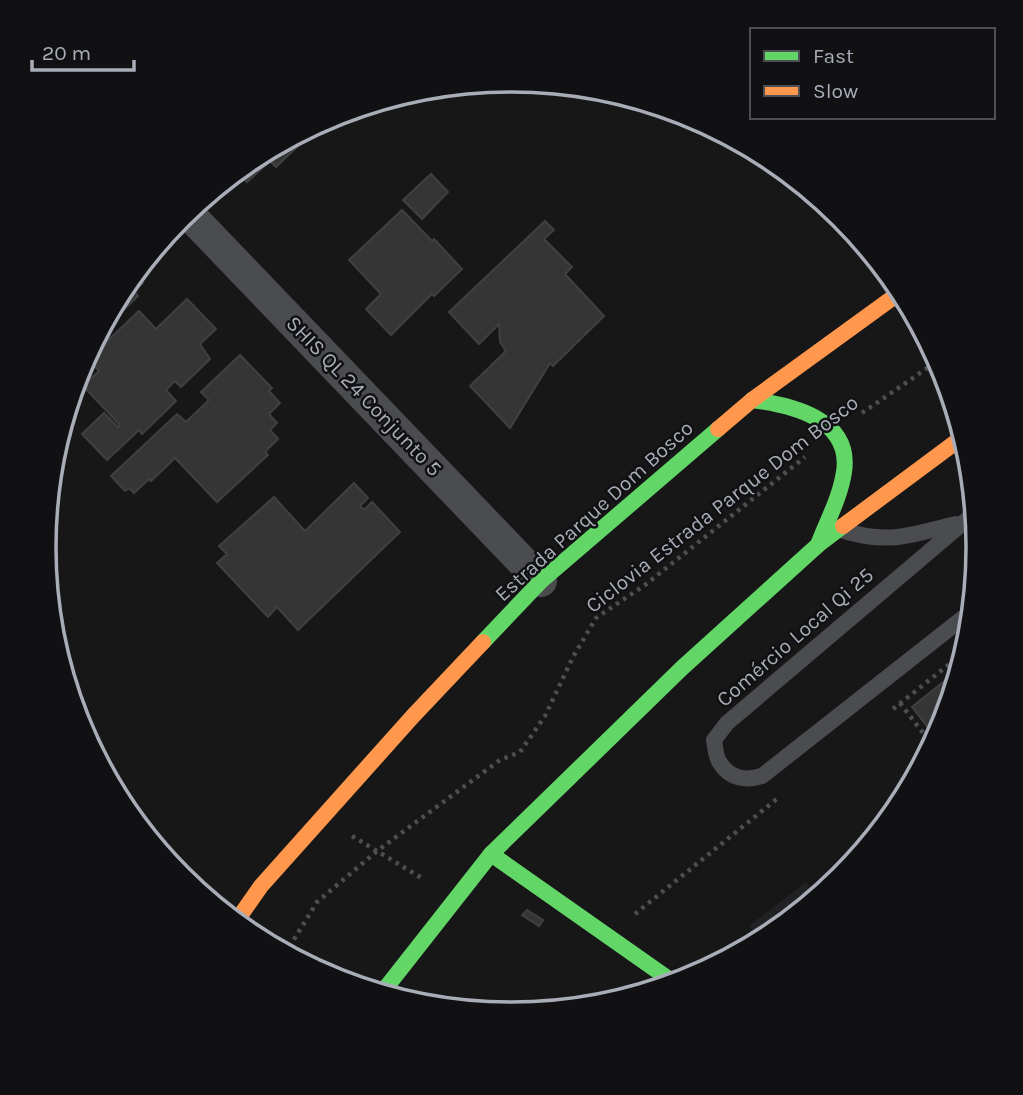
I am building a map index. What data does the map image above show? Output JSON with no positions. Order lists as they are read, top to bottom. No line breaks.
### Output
{"streets":{"main road":["Estrada Parque Dom Bosco"],"street":["SHIS QL 24 Conjunto 5"],"lane":["Comércio Local Qi 25"],"path":["Ciclovia Estrada Parque Dom Bosco"]},"crossings":[["SHIS QL 24 Conjunto 5","Estrada Parque Dom Bosco"]],"legend":["Fast","Slow"],"scale_bar":"20 m"}
